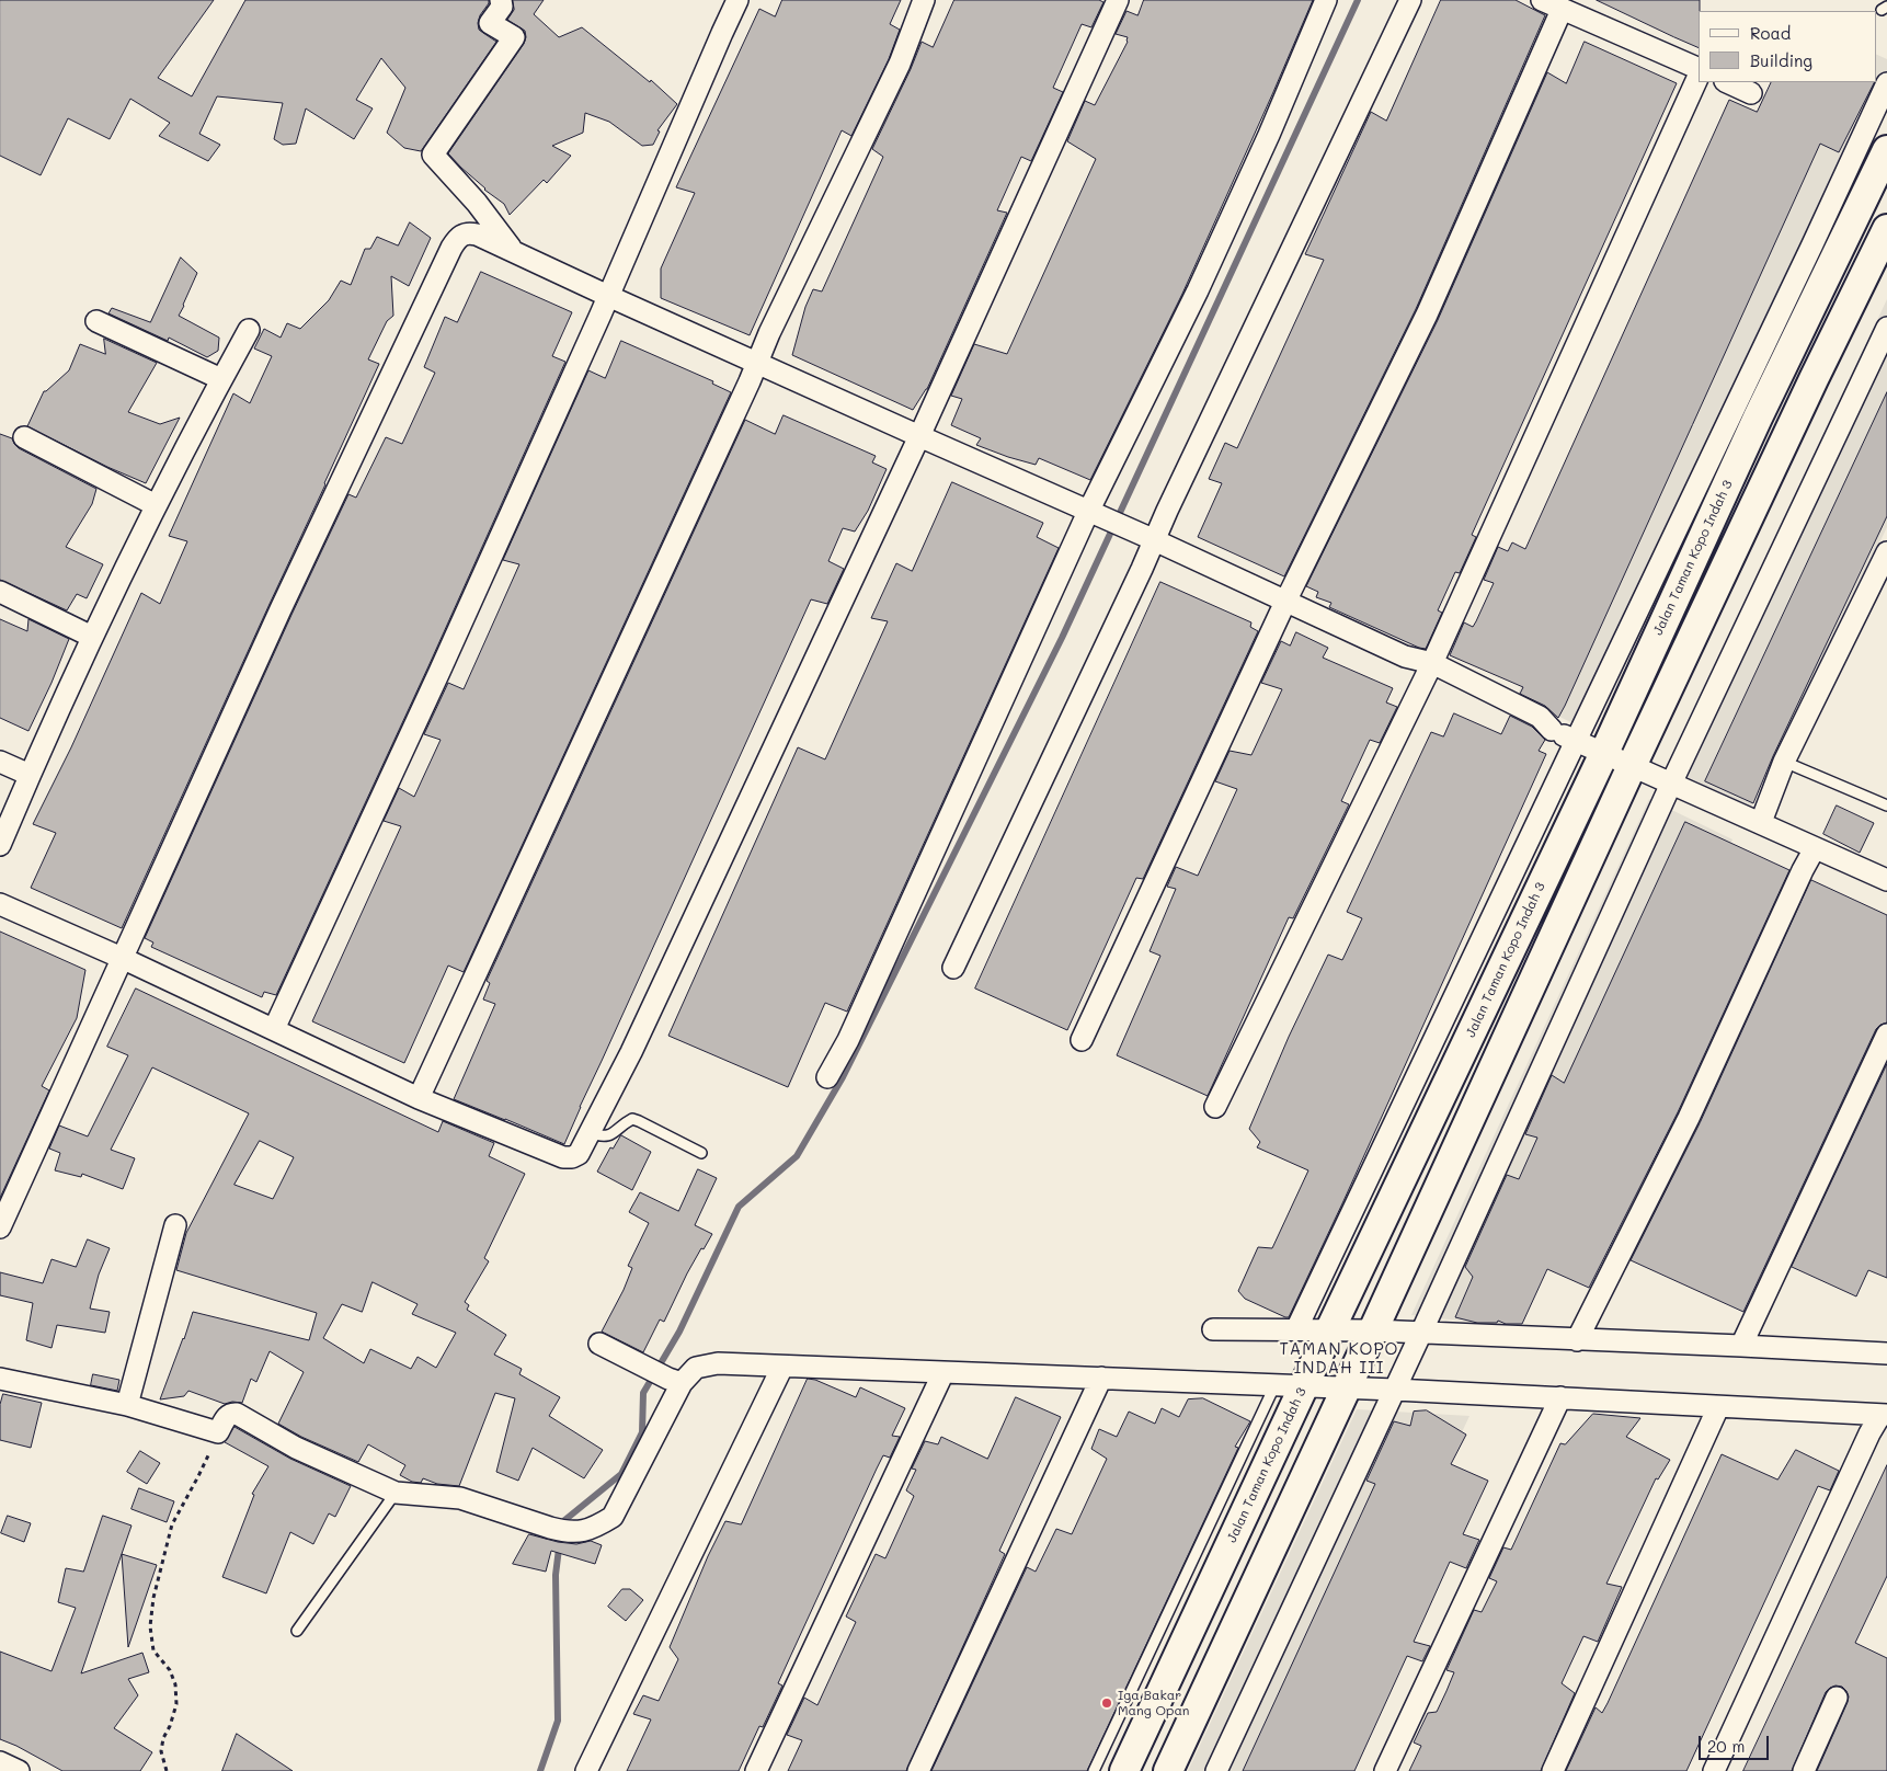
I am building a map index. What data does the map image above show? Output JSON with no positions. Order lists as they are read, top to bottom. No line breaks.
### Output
{"streets":{"main road":["Jalan Taman Kopo Indah 3"]},"districts":["TAMAN KOPO INDAH III"],"places":["Iga Bakar Mang Opan"],"legend":["Road","Building"],"scale_bar":"20 m"}
